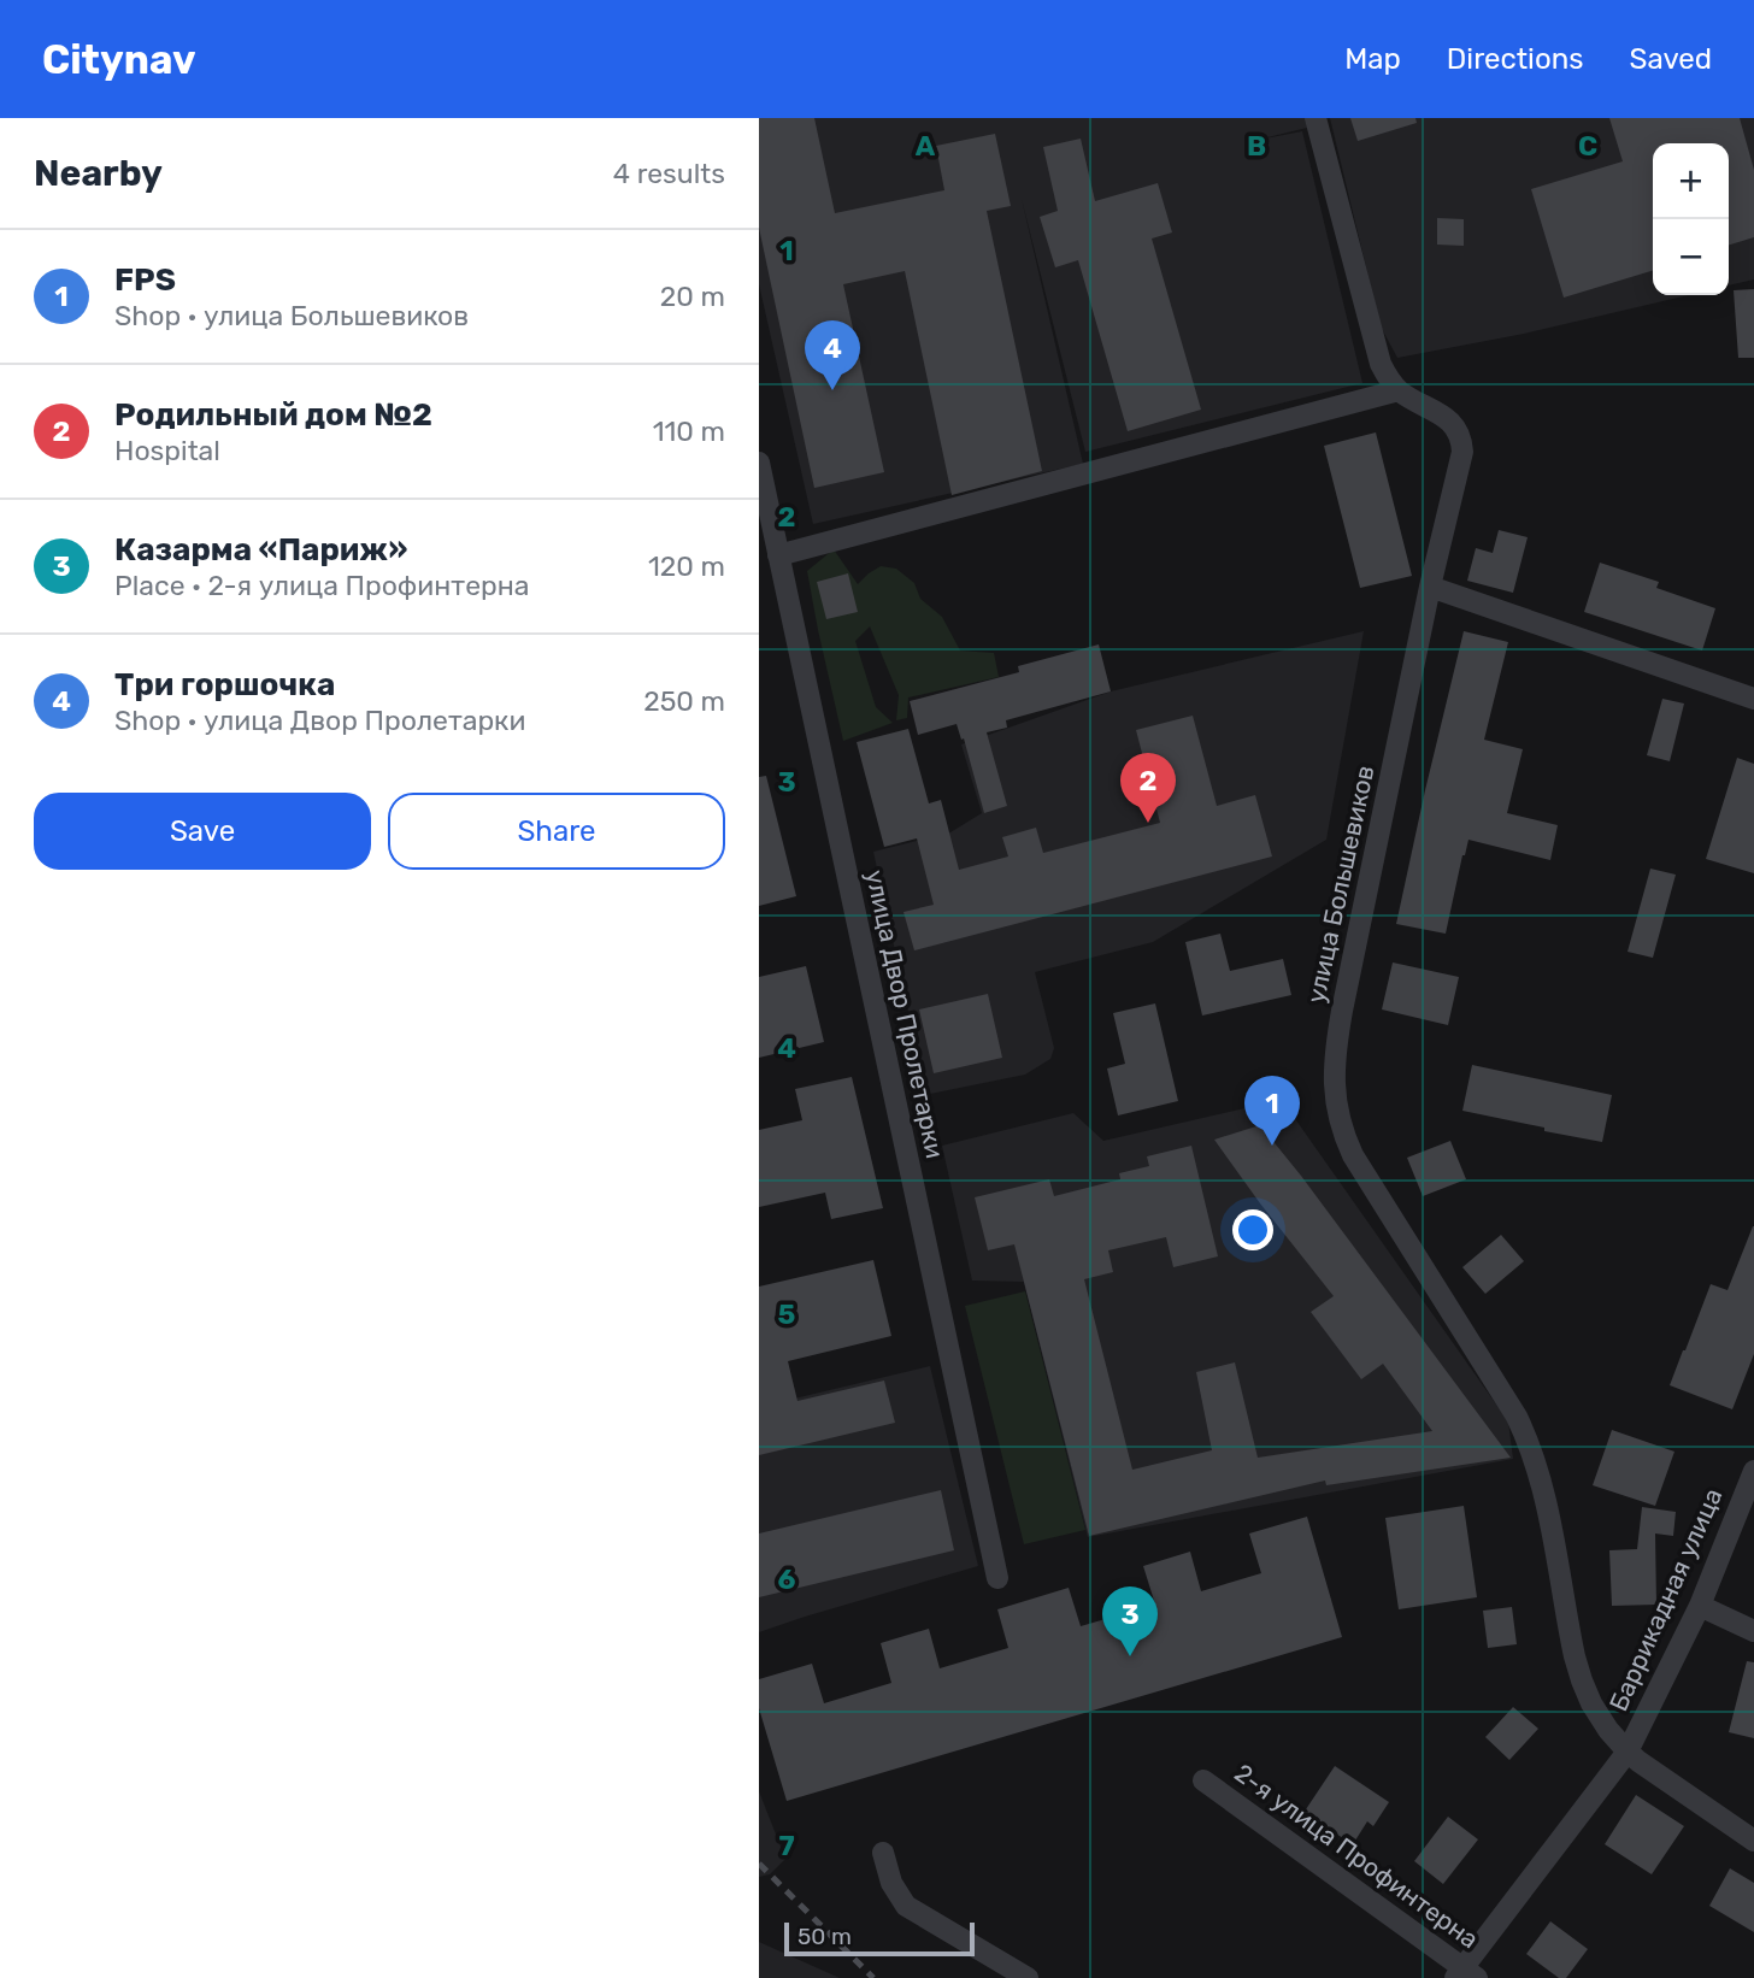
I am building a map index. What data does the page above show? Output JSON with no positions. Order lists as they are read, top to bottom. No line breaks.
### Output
{"streets":{"street":["улица Большевиков","улица Двор Пролетарки","Баррикадная улица","2-я улица Профинтерна"]},"crossings":[["улица Большевиков","Баррикадная улица"],["Баррикадная улица","2-я улица Профинтерна"]],"scale_bar":"50 m","page":{"header":"Citynav","nav":["Map","Directions","Saved"],"heading":["Nearby","4 results"],"map_buttons":["+","−"],"list":[{"mark":"1","name":"FPS","note":"Shop · улица Большевиков","value":"20 m"},{"mark":"2","name":"Родильный дом №2","note":"Hospital","value":"110 m"},{"mark":"3","name":"Казарма «Париж»","note":"Place · 2-я улица Профинтерна","value":"120 m"},{"mark":"4","name":"Три горшочка","note":"Shop · улица Двор Пролетарки","value":"250 m"}],"pins":["4","2","1","3"],"buttons":["Save","Share"],"scale":"50 m"},"grid":{"columns":["A","B","C"],"rows":["1","2","3","4","5","6","7"]}}
